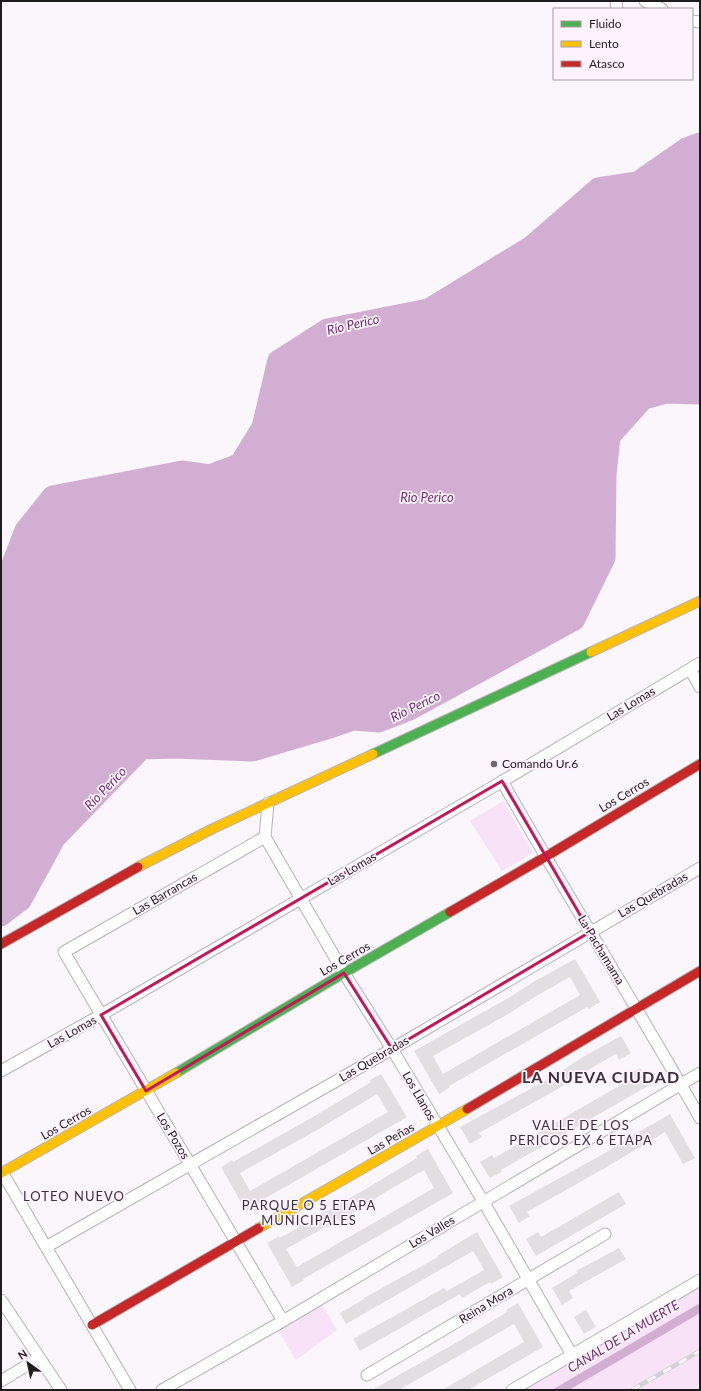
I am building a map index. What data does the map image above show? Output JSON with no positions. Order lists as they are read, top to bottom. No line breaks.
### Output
{"streets":{"street":["Las Lomas","Los Cerros","Las Barrancas","Las Quebradas","La Pachamama","Los Llanos","Los Pozos","Las Peñas","Los Valles","Reina Mora"]},"crossings":[["Las Lomas","La Pachamama"],["Las Lomas","Los Llanos"],["Las Lomas","Los Pozos"],["Los Cerros","La Pachamama"],["Los Cerros","Los Llanos"],["Los Cerros","Los Pozos"],["Las Barrancas","Los Llanos"],["Las Barrancas","Los Pozos"],["Las Quebradas","La Pachamama"],["Las Quebradas","Los Llanos"],["Las Quebradas","Los Pozos"],["La Pachamama","Las Peñas"],["La Pachamama","Los Valles"],["Los Llanos","Las Peñas"],["Los Llanos","Los Valles"],["Los Llanos","Reina Mora"],["Los Pozos","Las Peñas"],["Los Pozos","Los Valles"]],"districts":["LA NUEVA CIUDAD","VALLE DE LOS PERICOS EX 6 ETAPA","LOTEO NUEVO","PARQUE O 5 ETAPA MUNICIPALES"],"water":["Río Perico","Rio Perico","CANAL DE LA MUERTE"],"places":["Comando Ur.6"],"legend":["Fluido","Lento","Atasco"],"north":"top left"}
